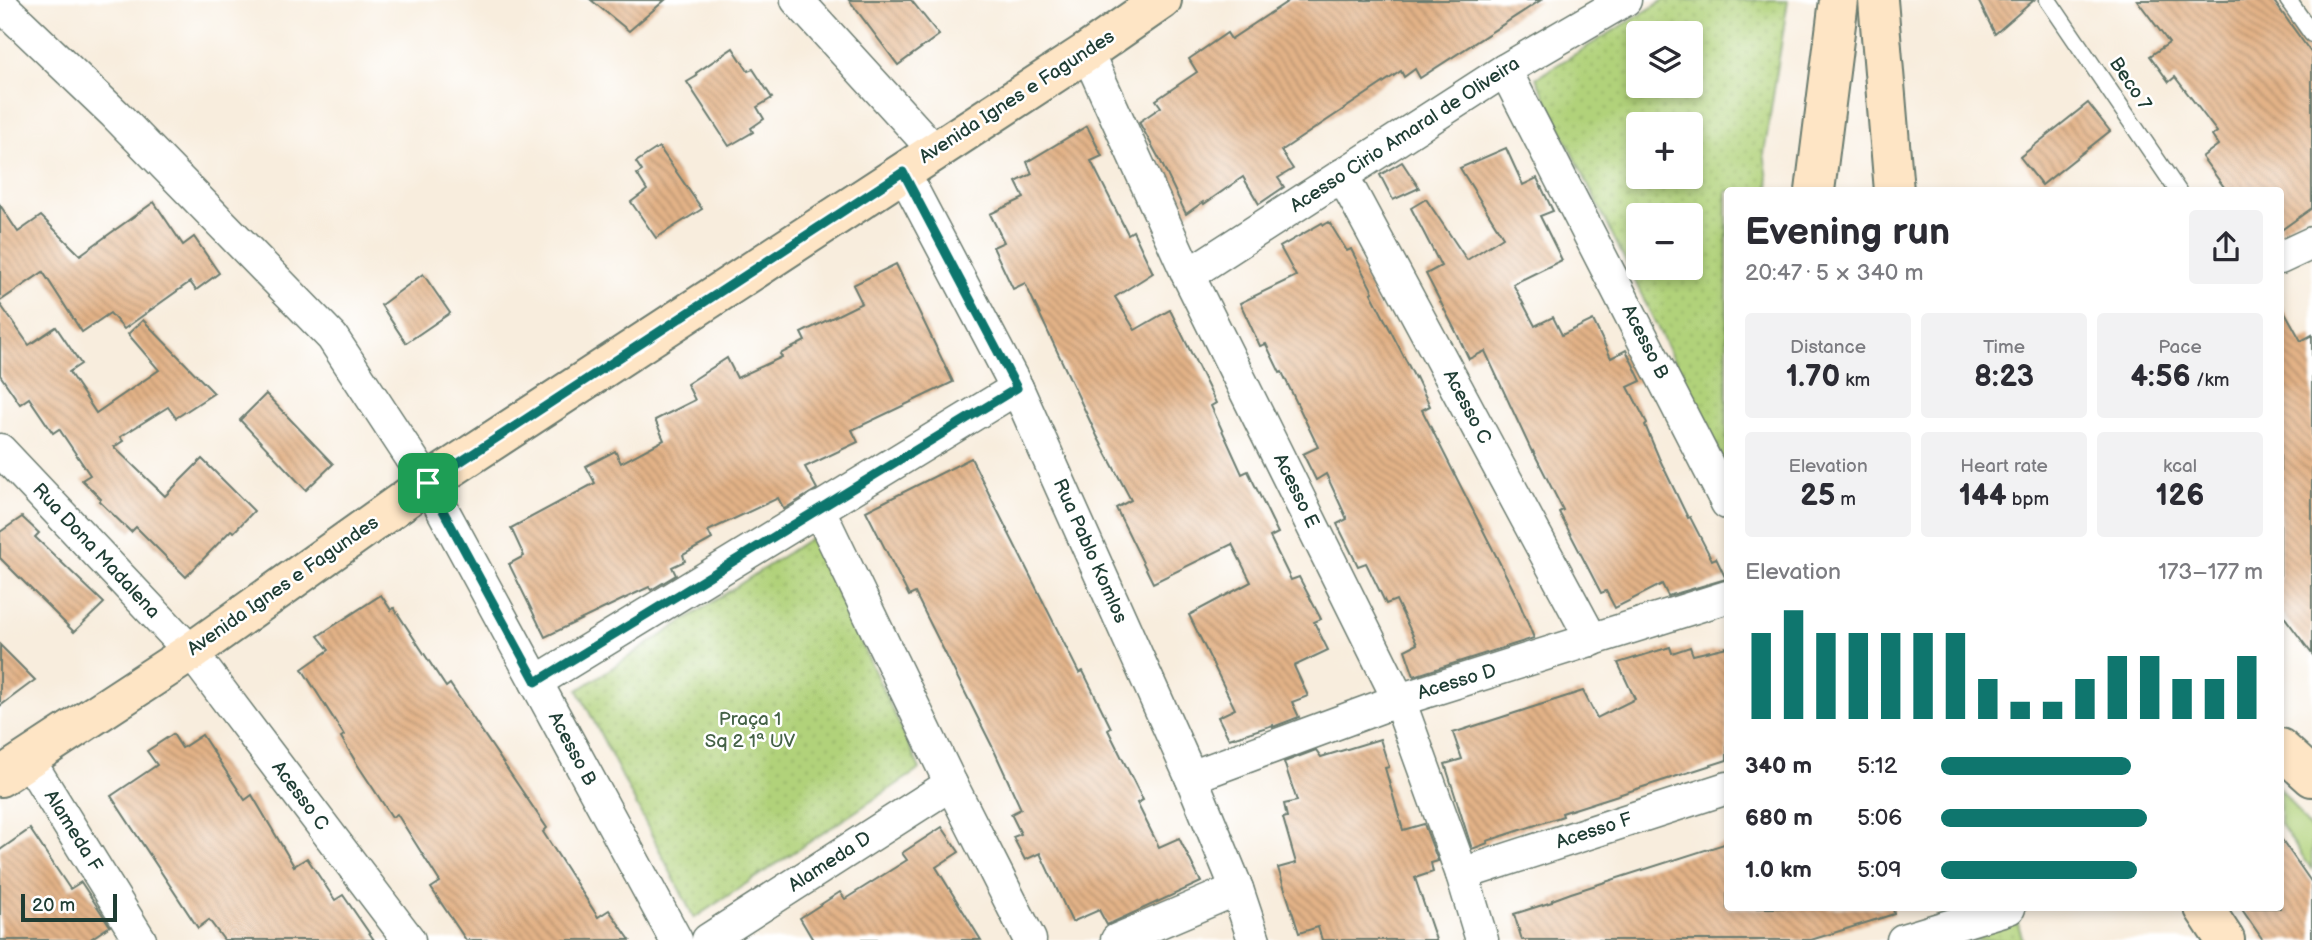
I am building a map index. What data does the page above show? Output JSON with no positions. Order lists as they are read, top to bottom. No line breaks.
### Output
{"streets":{"street":["Avenida Ignes e Fagundes","Acesso Cirio Amaral de Oliveira","Acesso B","Acesso C","Acesso E","Rua Dona Madalena","Rua Pablo Komlos","Acesso D","Alameda F","Acesso F","Alameda D"],"lane":["Beco 7"]},"crossings":[["Avenida Ignes e Fagundes","Acesso B"],["Avenida Ignes e Fagundes","Acesso C"],["Avenida Ignes e Fagundes","Acesso E"],["Avenida Ignes e Fagundes","Rua Dona Madalena"],["Avenida Ignes e Fagundes","Rua Pablo Komlos"],["Avenida Ignes e Fagundes","Alameda F"],["Acesso Cirio Amaral de Oliveira","Acesso B"],["Acesso Cirio Amaral de Oliveira","Acesso C"],["Acesso Cirio Amaral de Oliveira","Acesso E"],["Acesso C","Rua Dona Madalena"],["Acesso C","Acesso D"],["Acesso E","Acesso D"],["Acesso E","Acesso F"],["Rua Pablo Komlos","Acesso D"]],"parks":["Praça 1 Sq 2 1ª UV"],"scale_bar":"20 m","page":{"map_buttons":["+","−"],"heading":["Evening run","20:47 · 5 × 340 m"],"stats":[["Distance","1.70 km"],["Time","8:23"],["Pace","4:56 /km"],["Elevation","25 m"],["Heart rate","144 bpm"],["kcal","126"]],"chart":["Elevation","173–177 m"],"list":[{"name":"340 m","note":"5:12"},{"name":"680 m","note":"5:06"},{"name":"1.0 km","note":"5:09"}],"scale":"20 m"}}
